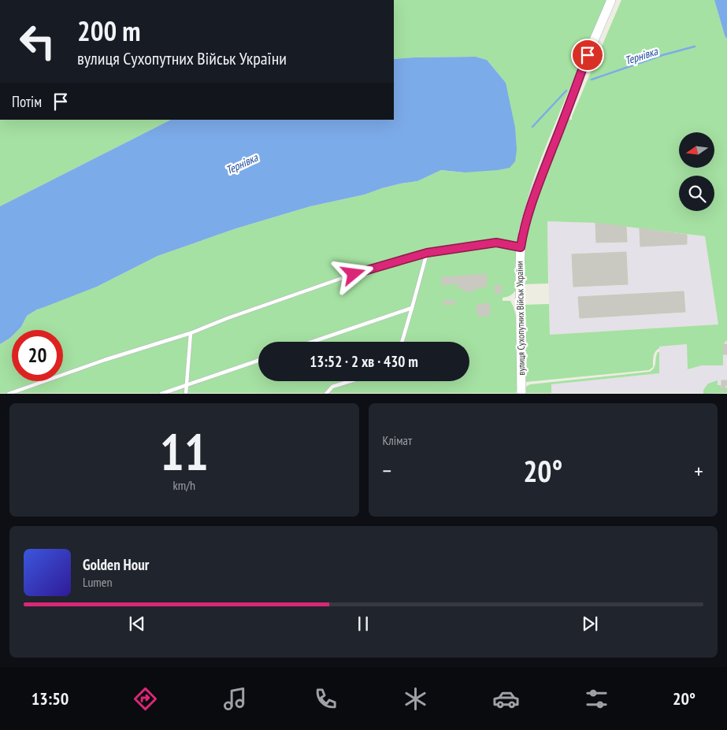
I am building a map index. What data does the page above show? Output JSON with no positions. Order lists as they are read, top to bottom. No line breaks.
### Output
{"streets":{"street":["вулиця Сухопутних Військ України"]},"water":["Тернівка"],"north":"left","page":{"turn":["200 m","вулиця Сухопутних Військ України"],"then":"Потім","limit":"20","trip":"13:52 · 2 хв · 430 m","tile":[["11","km/h"],"Клімат"],"heat":["−","20°","+"],"song":["Golden Hour","Lumen"],"tabs":["13:50","20°"]}}
